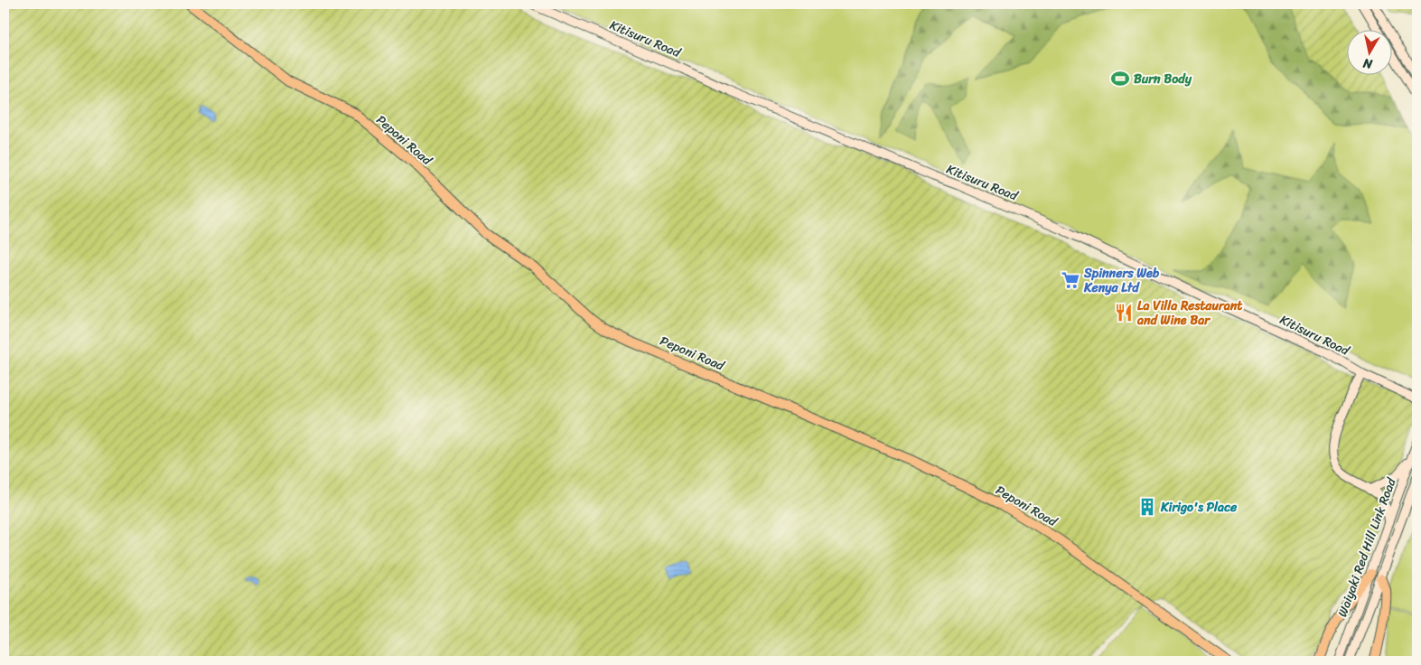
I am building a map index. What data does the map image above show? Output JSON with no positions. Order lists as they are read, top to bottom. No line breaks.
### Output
{"streets":{"main road":["Peponi Road"],"street":["Kitisuru Road","Waiyaki Red Hill Link Road"]},"places":{"sports":["Burn Body"],"supermarket":["Spinners Web Kenya Ltd"],"restaurant":["La Villa Restaurant and Wine Bar"],"building":["Kirigo's Place"]},"north":"bottom"}
